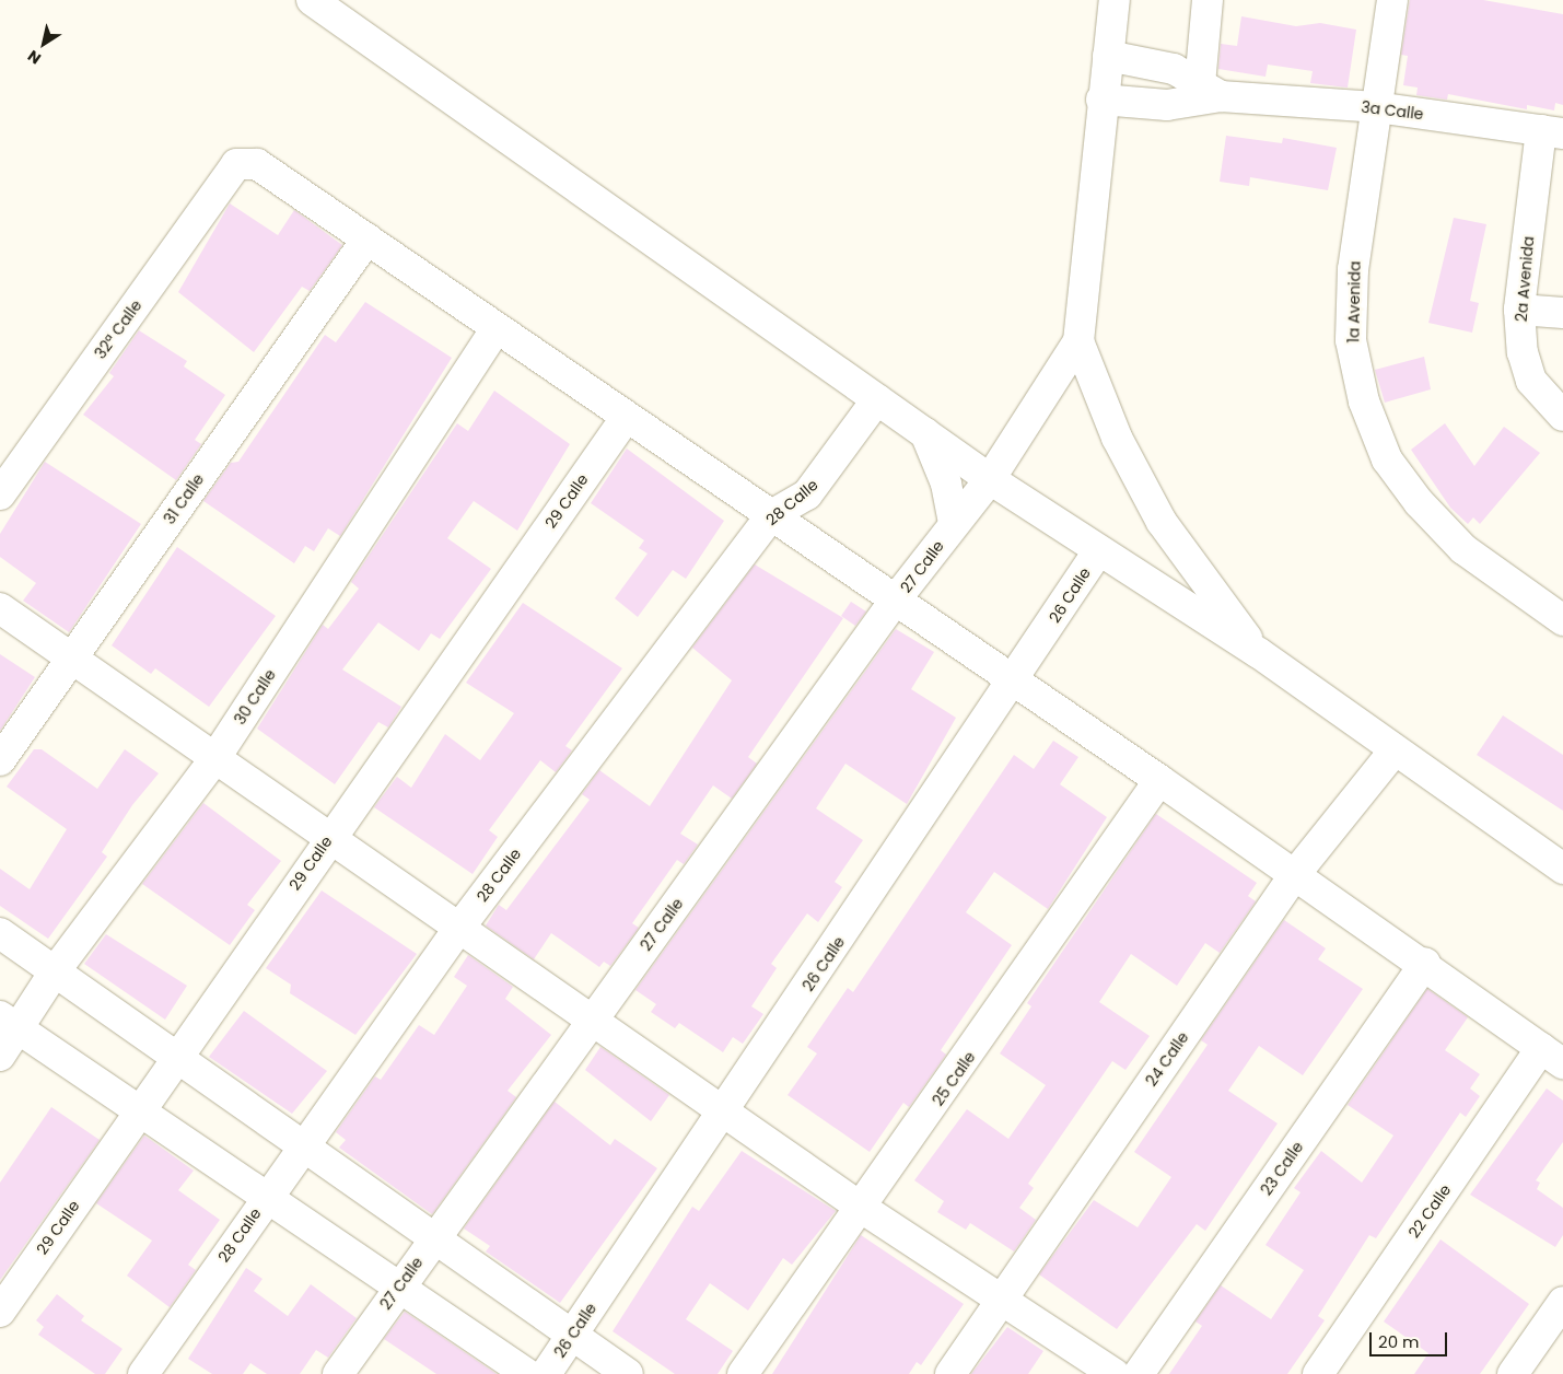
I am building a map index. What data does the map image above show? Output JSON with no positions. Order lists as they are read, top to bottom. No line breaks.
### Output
{"streets":{"street":["3a Calle","2a Avenida","1a Avenida","32ª Calle","31 Calle","29 Calle","28 Calle","27 Calle","26 Calle","30 Calle","24 Calle","25 Calle","23 Calle","22 Calle"]},"crossings":[["3a Calle","2a Avenida"],["3a Calle","1a Avenida"],["32ª Calle","31 Calle"]],"scale_bar":"20 m","north":"bottom left"}
